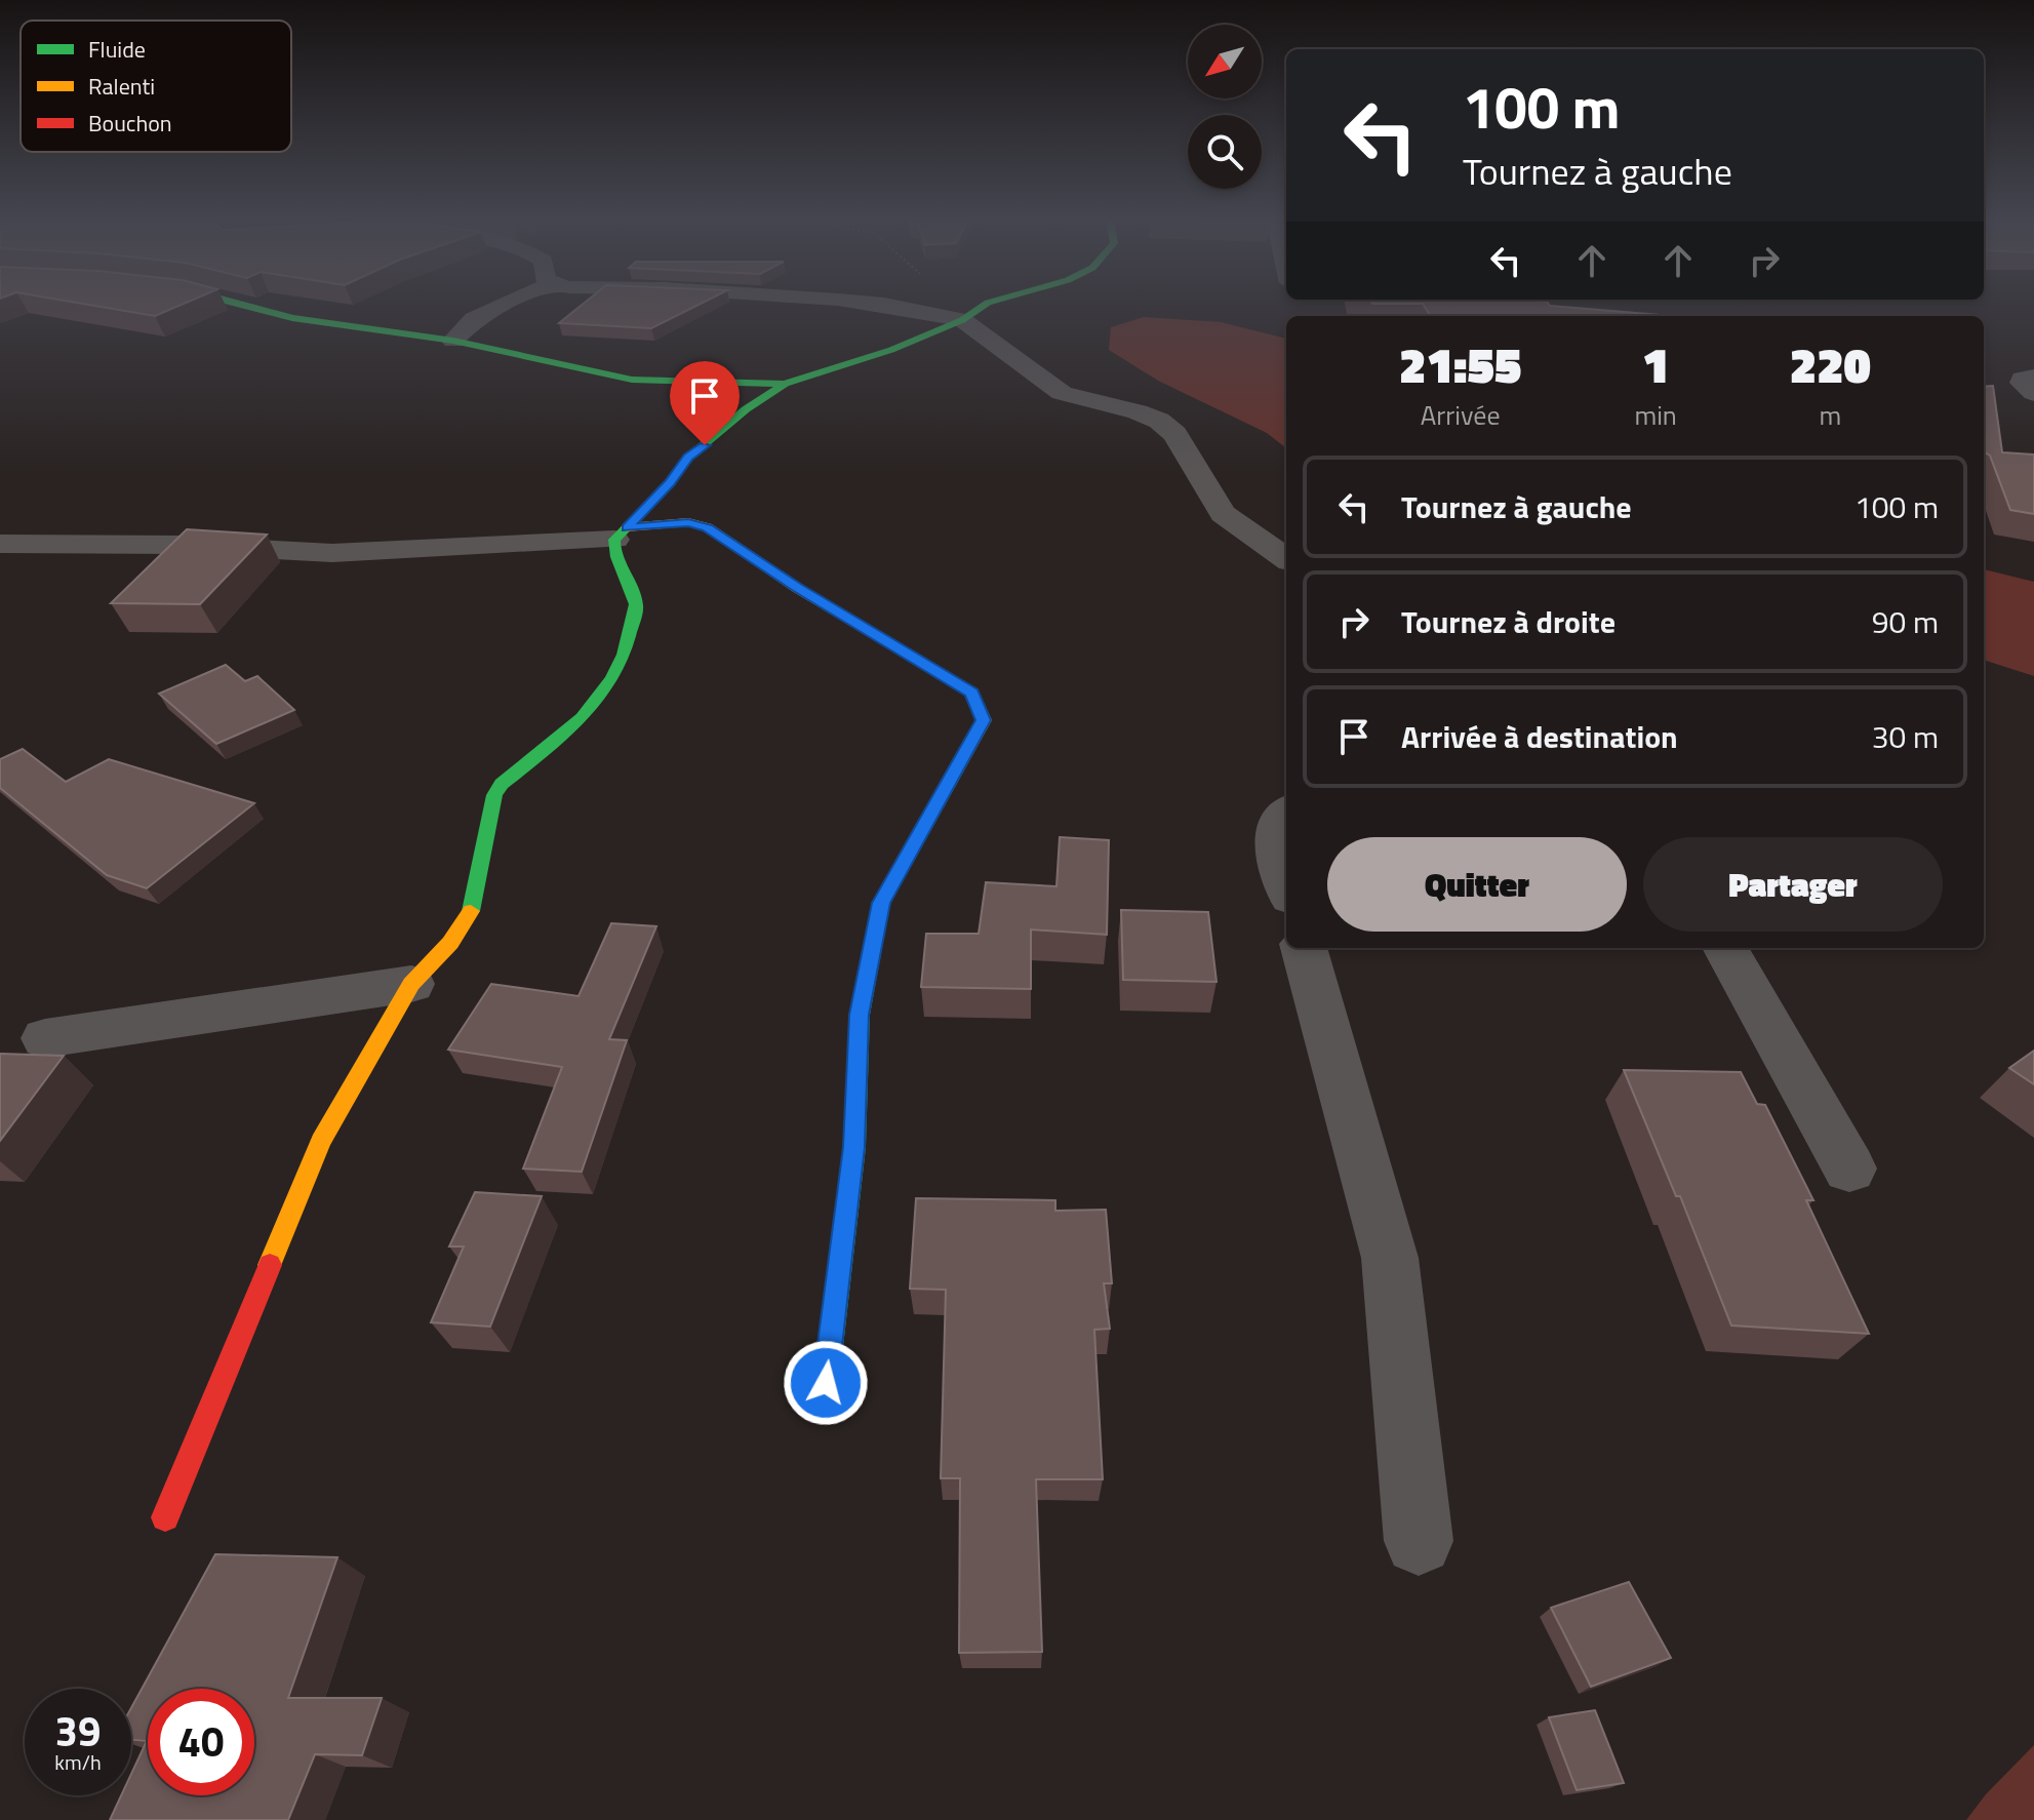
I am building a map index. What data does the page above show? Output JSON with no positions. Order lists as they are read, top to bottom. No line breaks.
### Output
{"legend":["Fluide","Ralenti","Bouchon"],"north":"bottom left","page":{"turn":["100 m","Tournez à gauche"],"eta":["21:55","Arrivée","1","min","220","m"],"list":[{"name":"Tournez à gauche","value":"100 m"},{"name":"Tournez à droite","value":"90 m"},{"name":"Arrivée à destination","value":"30 m"}],"buttons":["Quitter","Partager"],"speed":"39 km/h","limit":"40"}}
